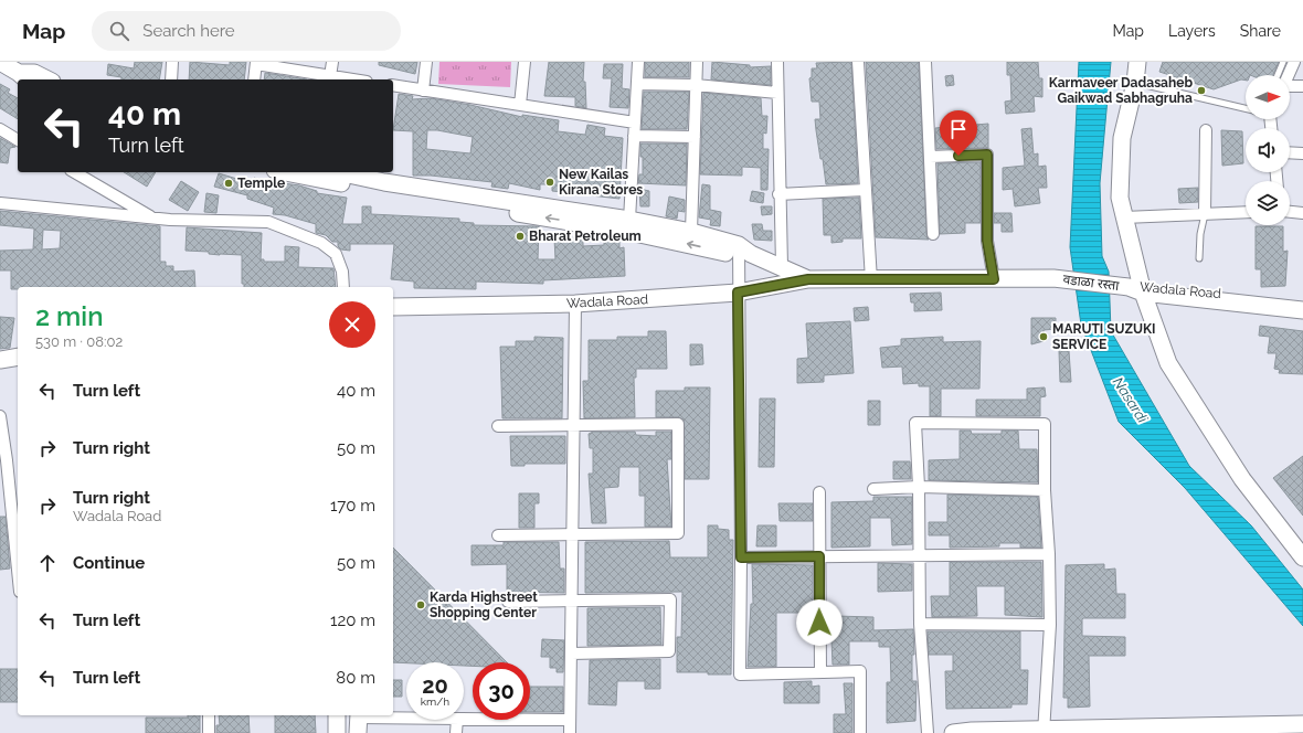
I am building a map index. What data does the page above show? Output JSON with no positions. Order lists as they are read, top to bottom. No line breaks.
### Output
{"streets":{"main road":["वडाळा रस्ता","Wadala Road"]},"crossings":[["वडाळा रस्ता","Wadala Road"]],"water":["Nasardi"],"places":["Karmaveer Dadasaheb Gaikwad Sabhagruha","New Kailas Kirana Stores","Temple","Bharat Petroleum","MARUTI SUZUKI SERVICE","Karda Highstreet Shopping Center"],"north":"right","page":{"header":"Map","search":"Search here","nav":["Map","Layers","Share"],"turn":["40 m","Turn left"],"heading":["2 min","530 m · 08:02"],"list":[{"name":"Turn left","value":"40 m"},{"name":"Turn right","value":"50 m"},{"name":"Turn right","note":"Wadala Road","value":"170 m"},{"name":"Continue","value":"50 m"},{"name":"Turn left","value":"120 m"},{"name":"Turn left","value":"80 m"}],"speed":"20 km/h","limit":"30"}}
